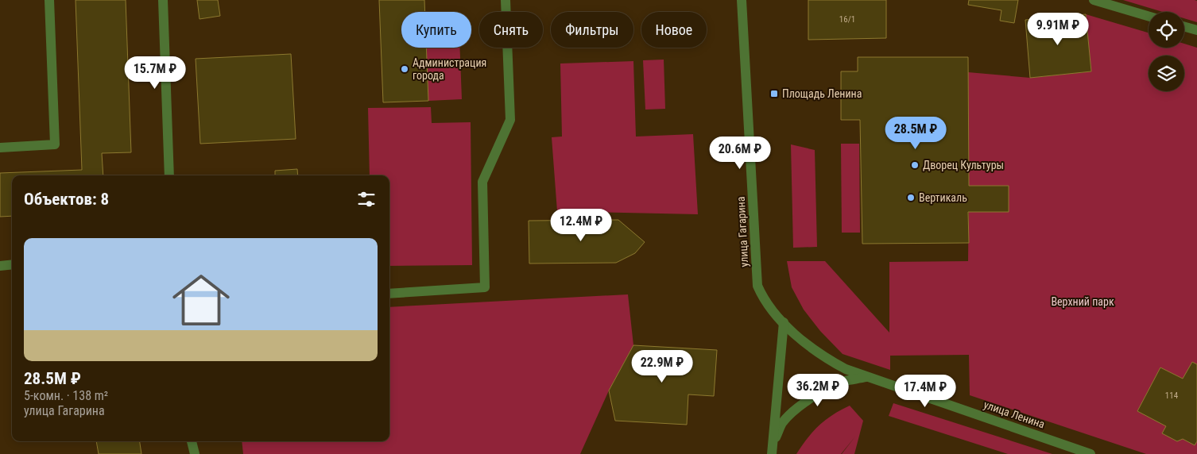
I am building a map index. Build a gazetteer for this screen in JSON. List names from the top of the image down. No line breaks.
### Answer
{"streets":{"street":["улица Гагарина","улица Ленина"]},"crossings":[["улица Гагарина","улица Ленина"]],"parks":["Верхний парк"],"places":{"other":["Администрация города","Дворец Культуры","Вертикаль"],"transit":["Площадь Ленина"]},"house_numbers":["16/1","114"],"page":{"chip":["Купить","Снять","Фильтры","Новое"],"price":["9.91M ₽","15.7M ₽","28.5M ₽","20.6M ₽","12.4M ₽","22.9M ₽","36.2M ₽","17.4M ₽"],"heading":"Объектов: 8","list":[{"name":"28.5M ₽","note":"5-комн. · 138 m² · улица Гагарина"}]}}
